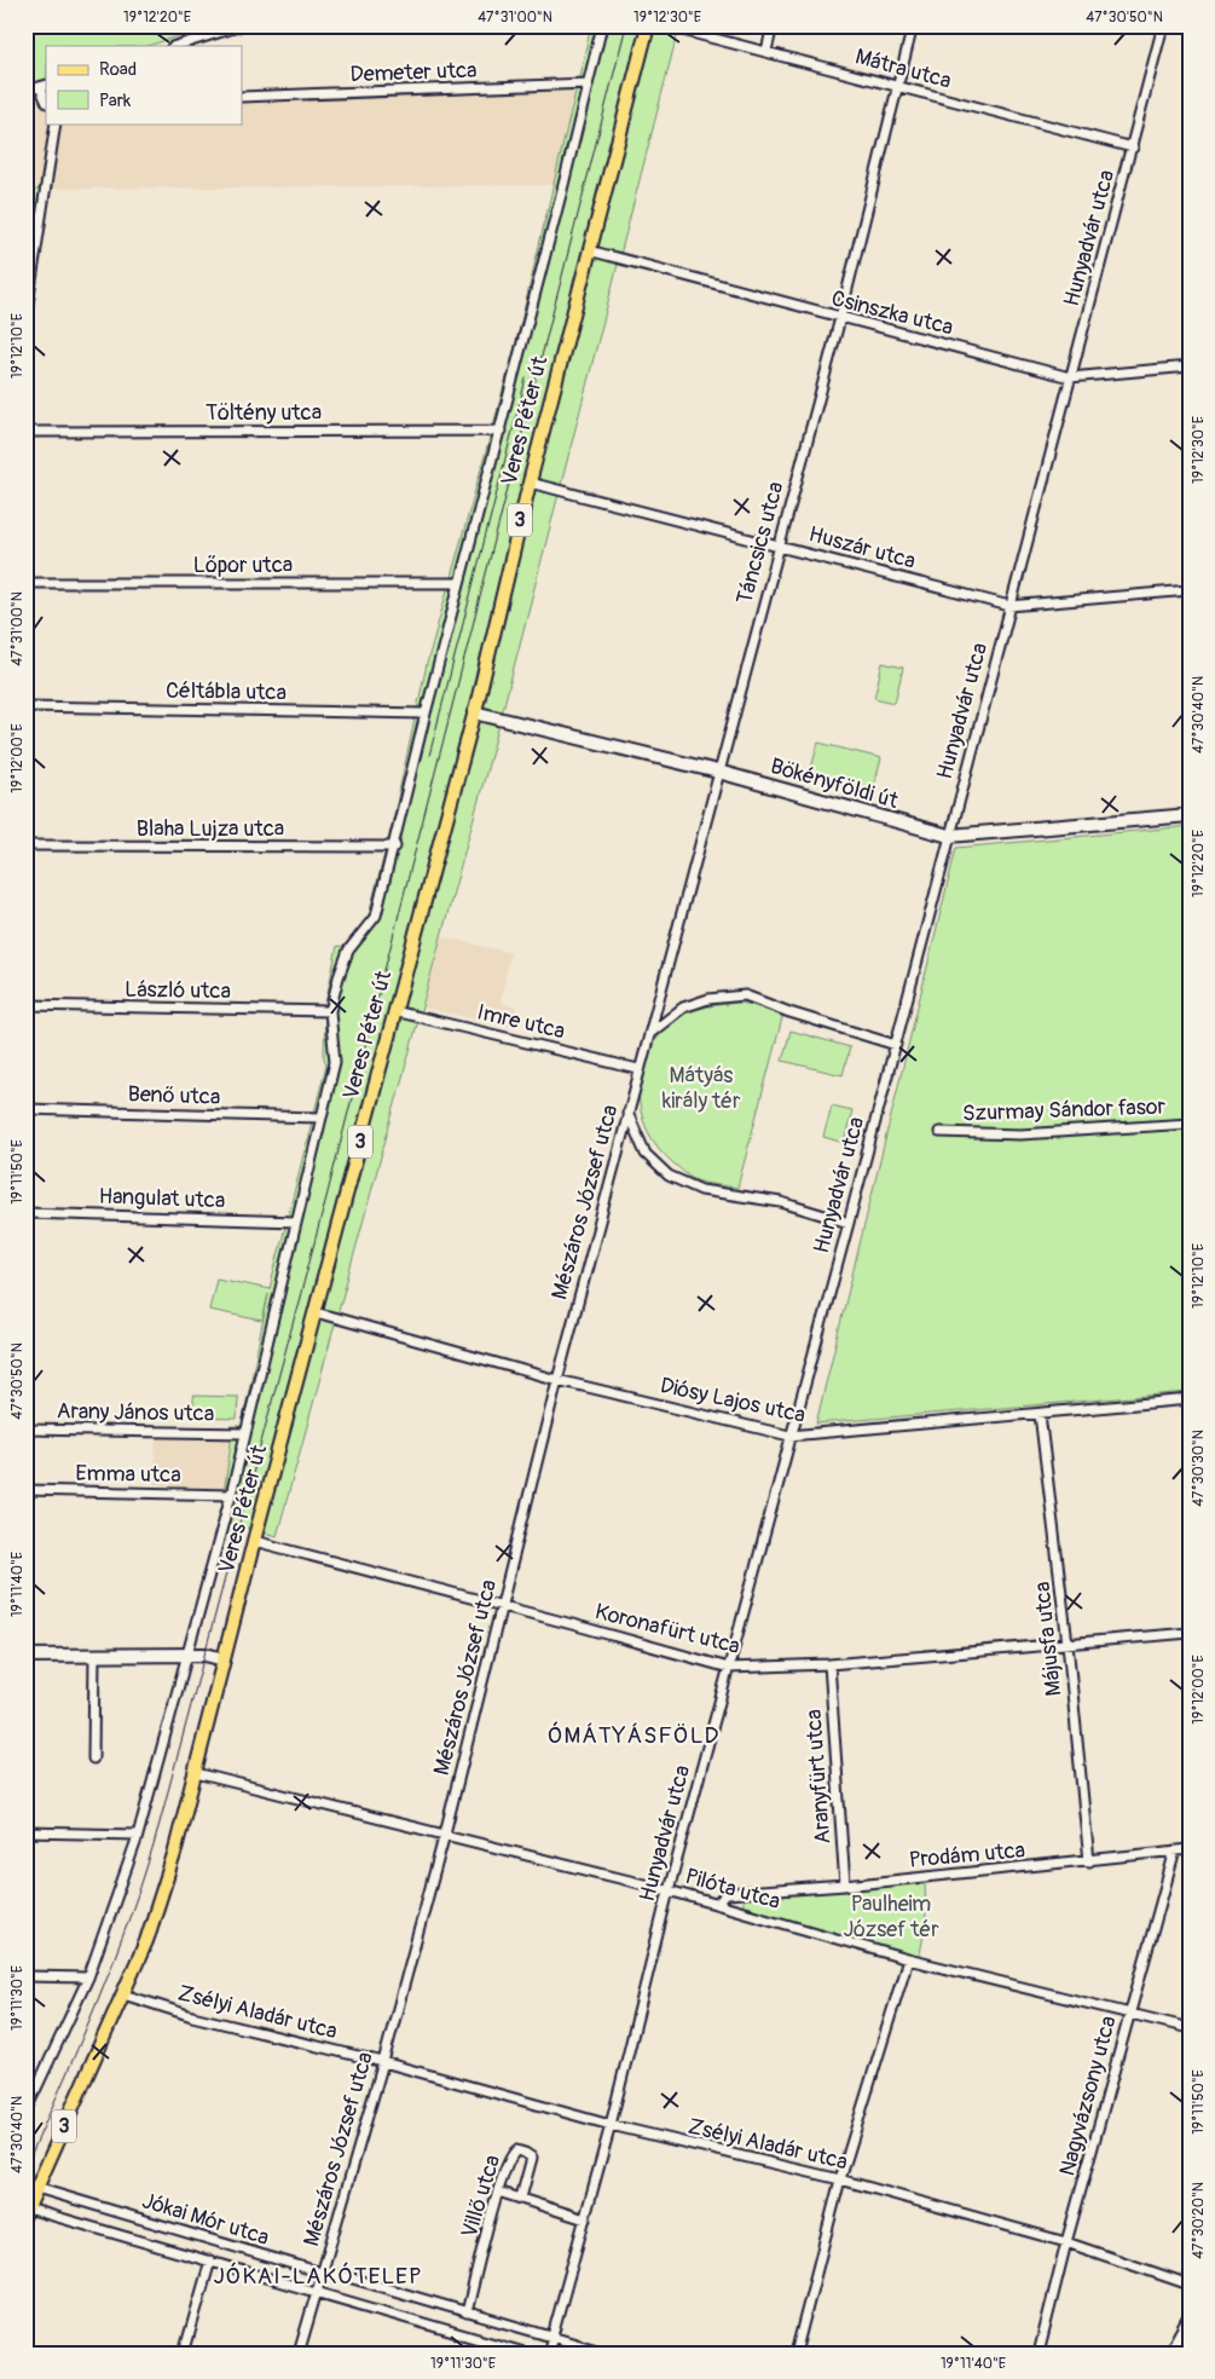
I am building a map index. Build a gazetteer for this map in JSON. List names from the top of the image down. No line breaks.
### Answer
{"streets":{"main road":["Veres Péter út","3"],"street":["Mátra utca","Demeter utca","Hunyadvár utca","Csinszka utca","Töltény utca","Táncsics utca","Huszár utca","Lőpor utca","Céltábla utca","Bökényföldi út","Blaha Lujza utca","László utca","Imre utca","Benő utca","Szurmay Sándor fasor","Hangulat utca","Mészáros József utca","Diósy Lajos utca","Arany János utca","Emma utca","Koronafürt utca","Májusfa utca","Aranyfürt utca","Prodám utca","Pilóta utca","Zsélyi Aladár utca","Nagyvázsony utca","Villő utca","Jókai Mór utca"]},"crossings":[["Mátra utca","Hunyadvár utca"],["Mátra utca","Táncsics utca"],["Demeter utca","Veres Péter út"],["Hunyadvár utca","Csinszka utca"],["Hunyadvár utca","Huszár utca"],["Hunyadvár utca","Bökényföldi út"],["Hunyadvár utca","Diósy Lajos utca"],["Hunyadvár utca","Koronafürt utca"],["Hunyadvár utca","Pilóta utca"],["Hunyadvár utca","Zsélyi Aladár utca"],["Hunyadvár utca","Jókai Mór utca"],["Csinszka utca","Veres Péter út"],["Csinszka utca","Táncsics utca"],["Töltény utca","Veres Péter út"],["Veres Péter út","Huszár utca"],["Veres Péter út","Lőpor utca"],["Veres Péter út","Céltábla utca"],["Veres Péter út","Bökényföldi út"],["Veres Péter út","Blaha Lujza utca"],["Veres Péter út","László utca"],["Veres Péter út","Imre utca"],["Veres Péter út","Benő utca"],["Veres Péter út","Hangulat utca"],["Veres Péter út","Diósy Lajos utca"],["Veres Péter út","Arany János utca"],["Veres Péter út","Emma utca"],["Veres Péter út","Koronafürt utca"],["Veres Péter út","Pilóta utca"],["Veres Péter út","Zsélyi Aladár utca"],["Veres Péter út","Jókai Mór utca"],["Táncsics utca","Huszár utca"],["Táncsics utca","Bökényföldi út"],["Táncsics utca","Imre utca"],["Táncsics utca","Mészáros József utca"],["Imre utca","Mészáros József utca"],["Mészáros József utca","Diósy Lajos utca"],["Mészáros József utca","Koronafürt utca"],["Mészáros József utca","Pilóta utca"],["Mészáros József utca","Zsélyi Aladár utca"],["Mészáros József utca","Jókai Mór utca"],["Diósy Lajos utca","Májusfa utca"],["Koronafürt utca","Májusfa utca"],["Koronafürt utca","Aranyfürt utca"],["Májusfa utca","Prodám utca"],["Aranyfürt utca","Prodám utca"],["Prodám utca","Pilóta utca"],["Prodám utca","Nagyvázsony utca"],["Pilóta utca","Nagyvázsony utca"],["Zsélyi Aladár utca","Nagyvázsony utca"],["Villő utca","Jókai Mór utca"]],"districts":["ÓMÁTYÁSFÖLD","JÓKAI-LAKÓTELEP"],"parks":["Mátyás király tér","Paulheim József tér"],"legend":["Road","Park"],"coordinates":["19°12'20\"E","47°31'00\"N","19°12'30\"E","47°30'50\"N","19°12'10\"E","47°30'40\"N","19°12'00\"E","19°11'50\"E","47°30'30\"N","19°11'40\"E","19°11'30\"E","47°30'20\"N"]}
